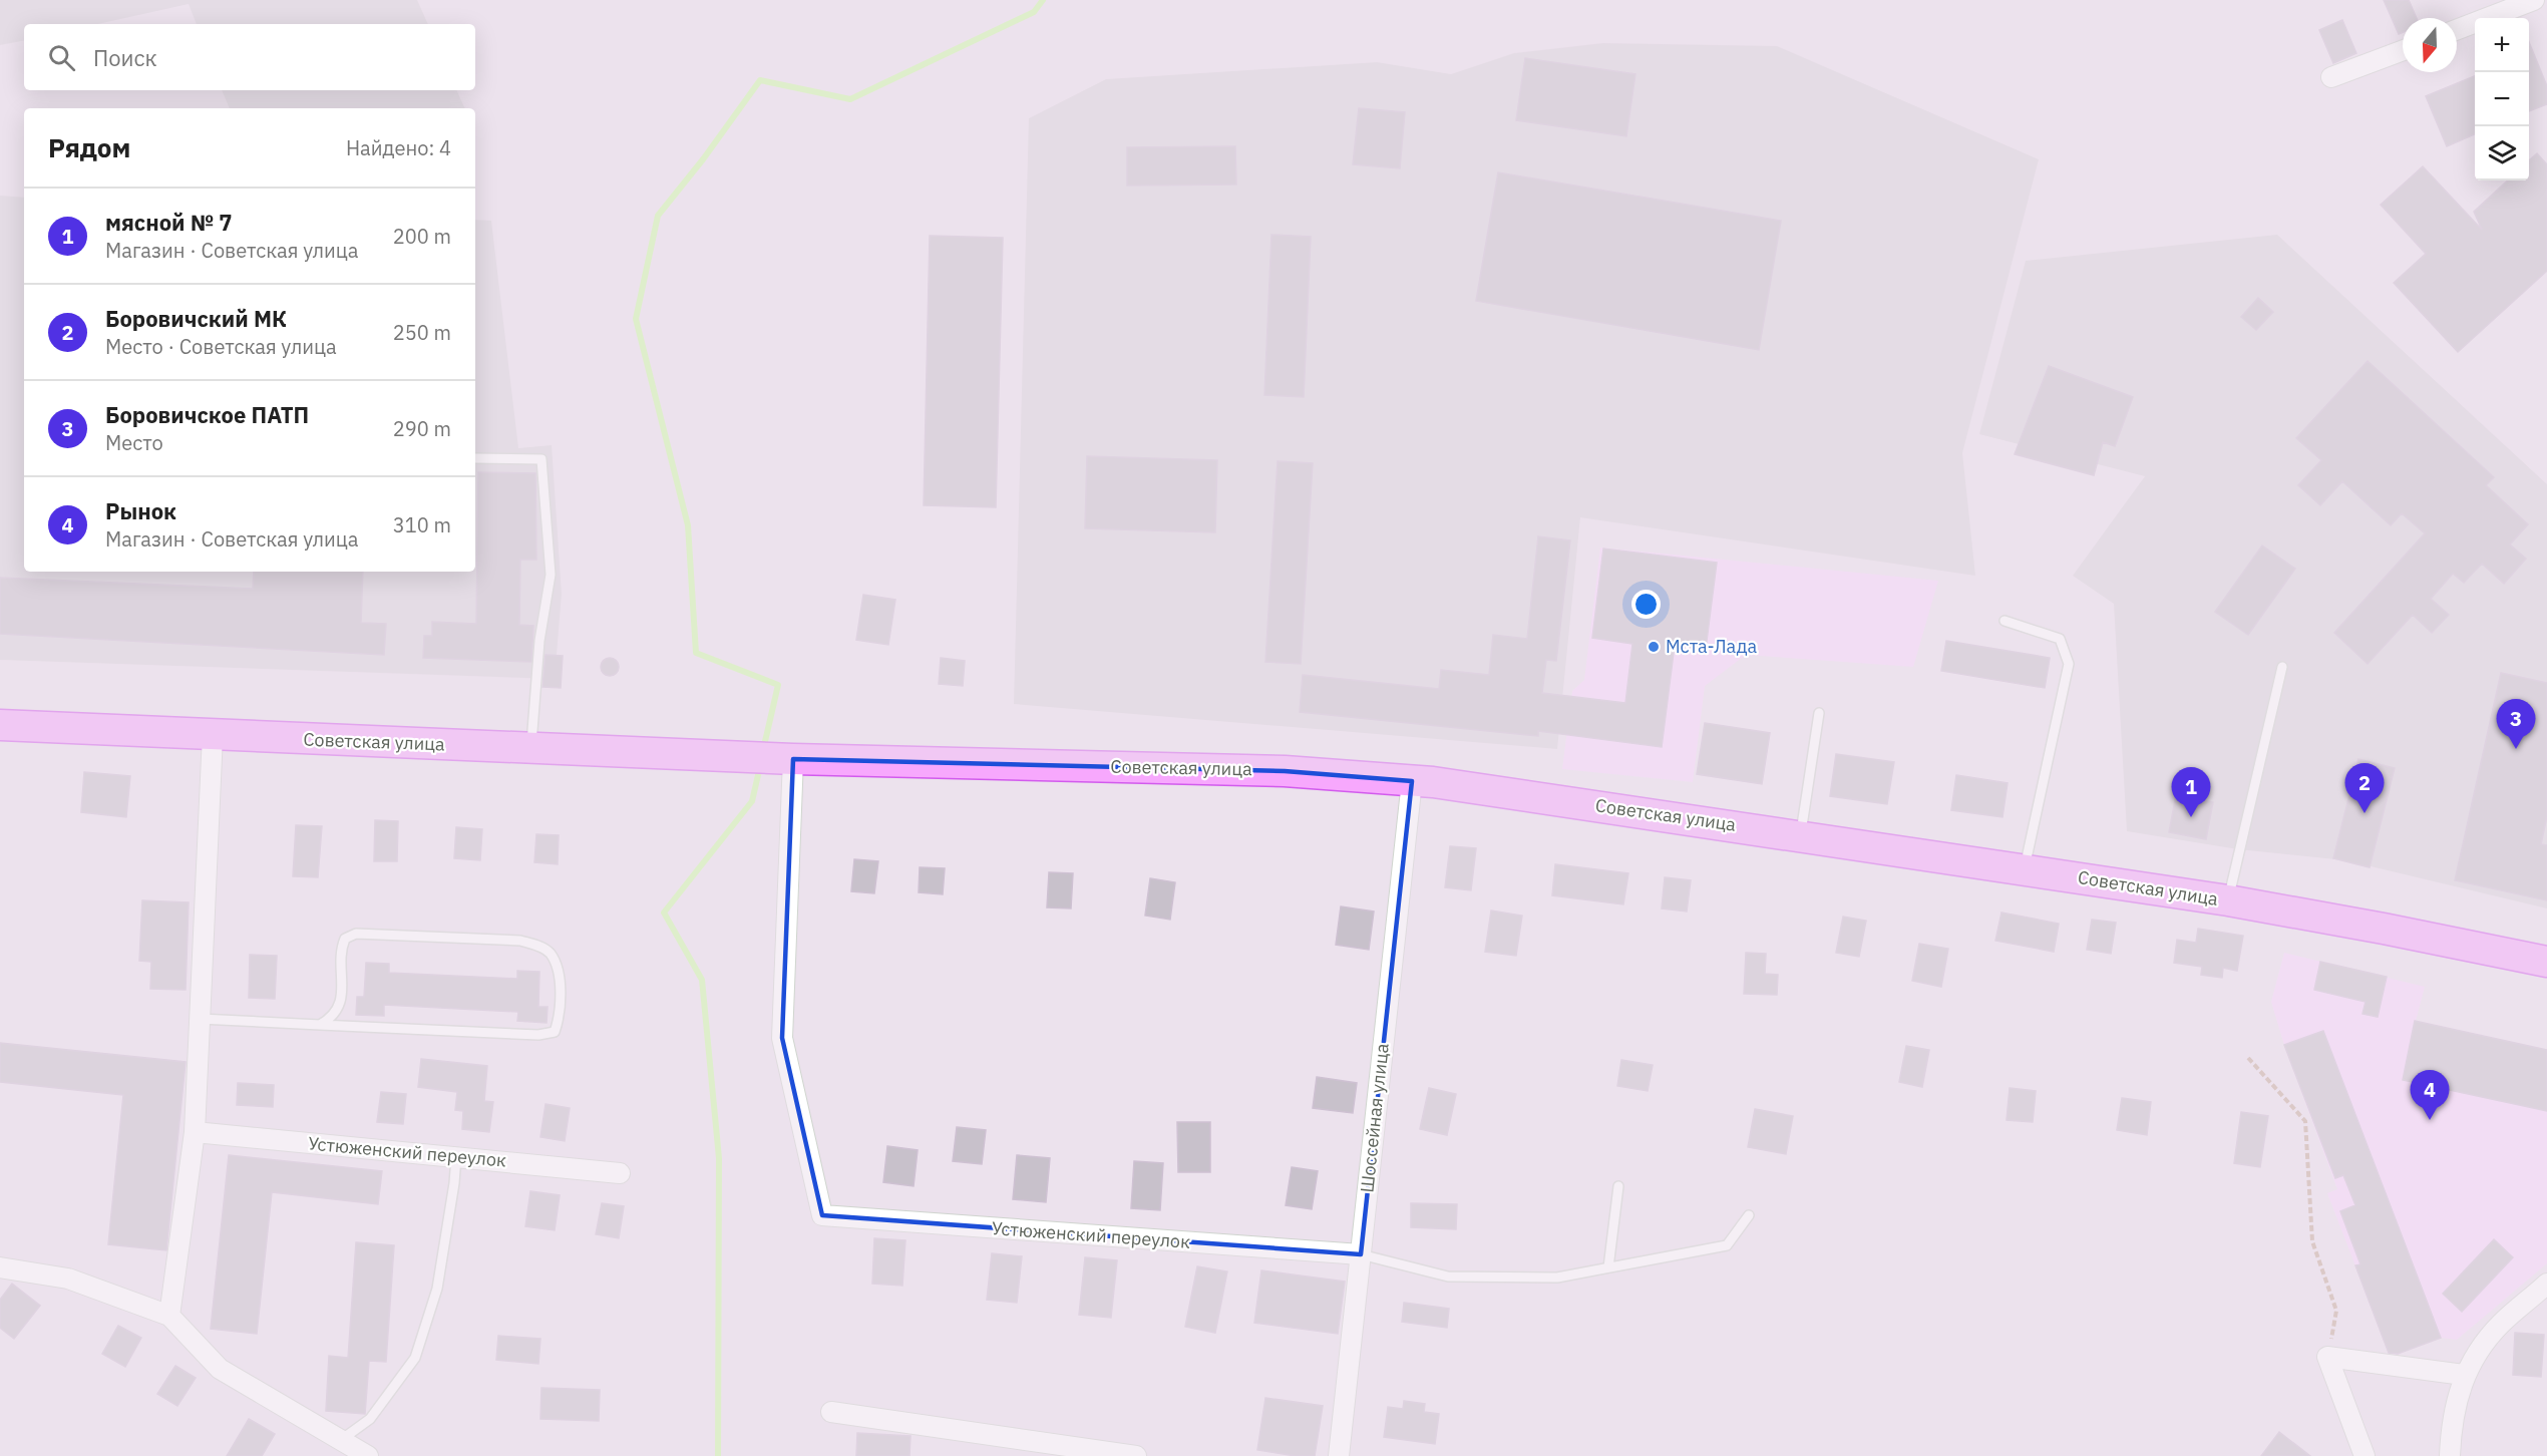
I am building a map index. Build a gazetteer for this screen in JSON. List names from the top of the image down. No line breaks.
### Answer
{"streets":{"main road":["Советская улица"],"street":["Шоссейная улица","Устюженский переулок"]},"crossings":[["Советская улица","Шоссейная улица"],["Советская улица","Устюженский переулок"],["Шоссейная улица","Устюженский переулок"]],"places":["Мста-Лада"],"north":"bottom","page":{"map_buttons":["+","−"],"search":"Поиск","heading":["Рядом","Найдено: 4"],"list":[{"mark":"1","name":"мясной № 7","note":"Магазин · Советская улица","value":"200 m"},{"mark":"2","name":"Боровичский МК","note":"Место · Советская улица","value":"250 m"},{"mark":"3","name":"Боровичское ПАТП","note":"Место","value":"290 m"},{"mark":"4","name":"Рынок","note":"Магазин · Советская улица","value":"310 m"}],"pins":["3","2","1","4"]}}
